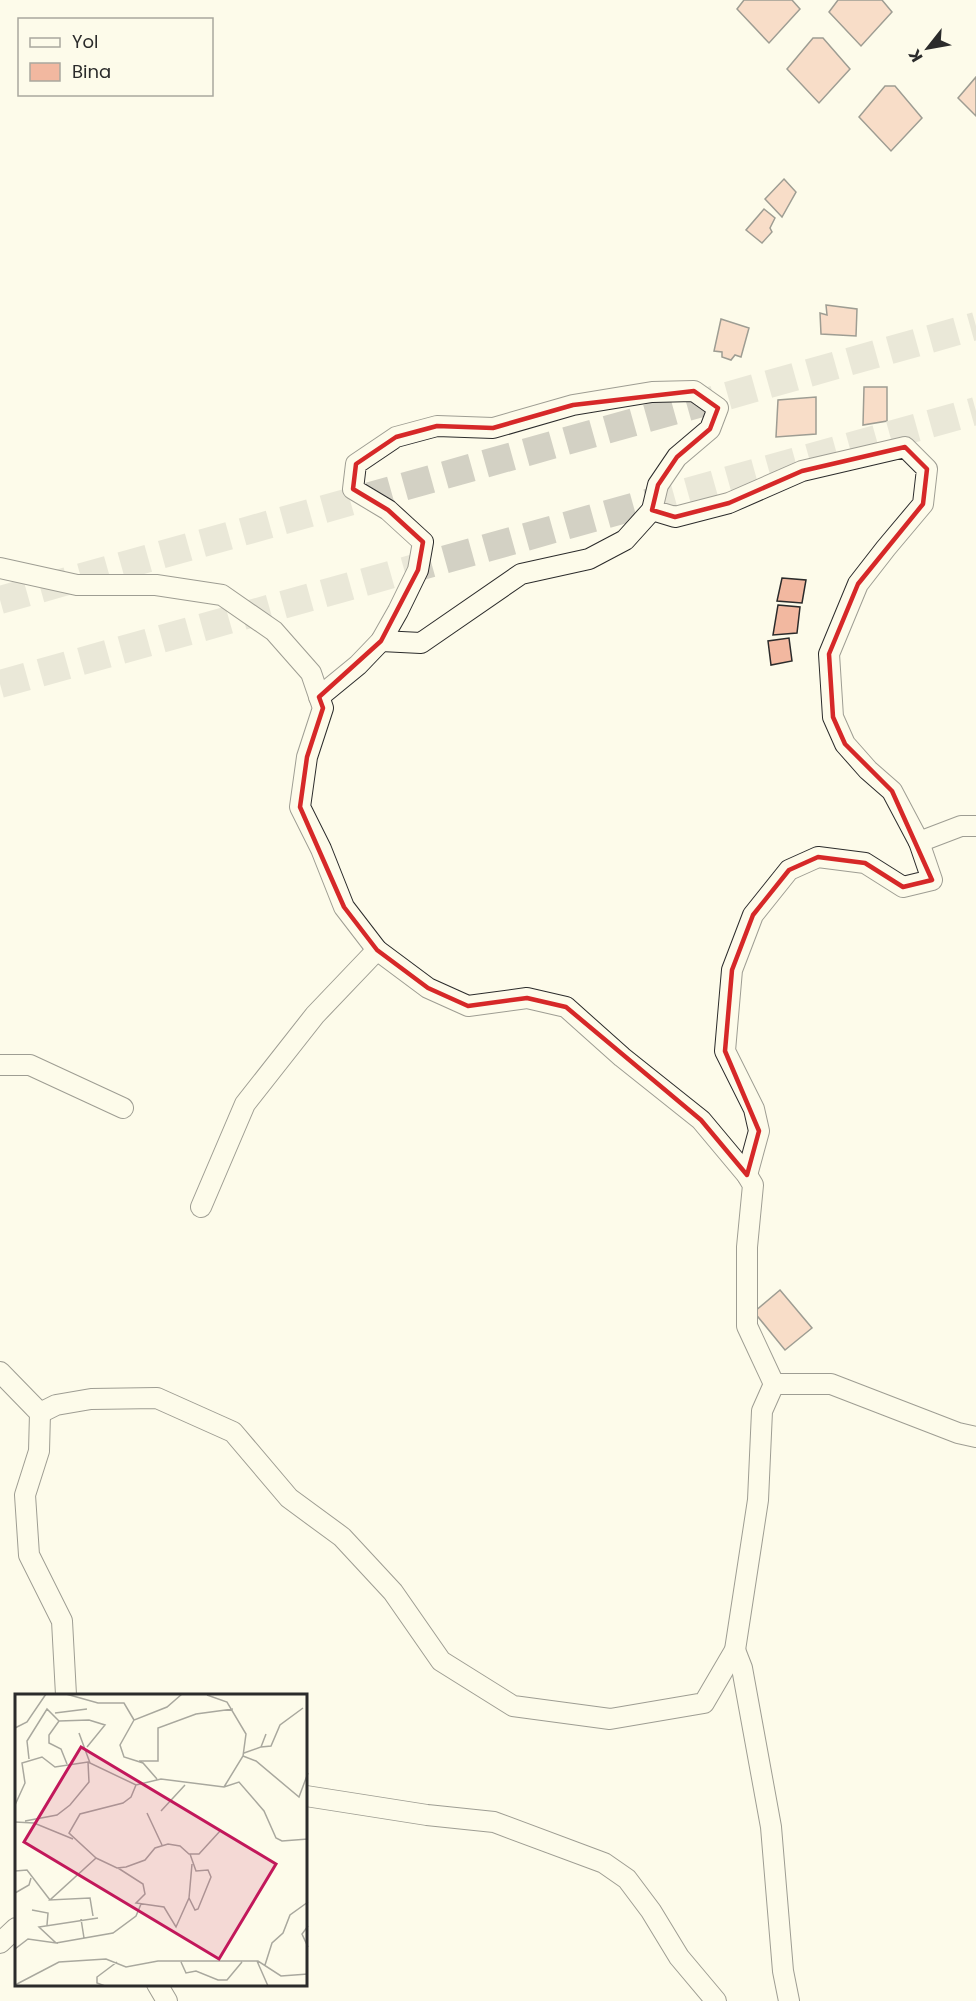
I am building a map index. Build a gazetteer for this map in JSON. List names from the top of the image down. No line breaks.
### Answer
{"legend":["Yol","Bina"],"north":"bottom left"}
